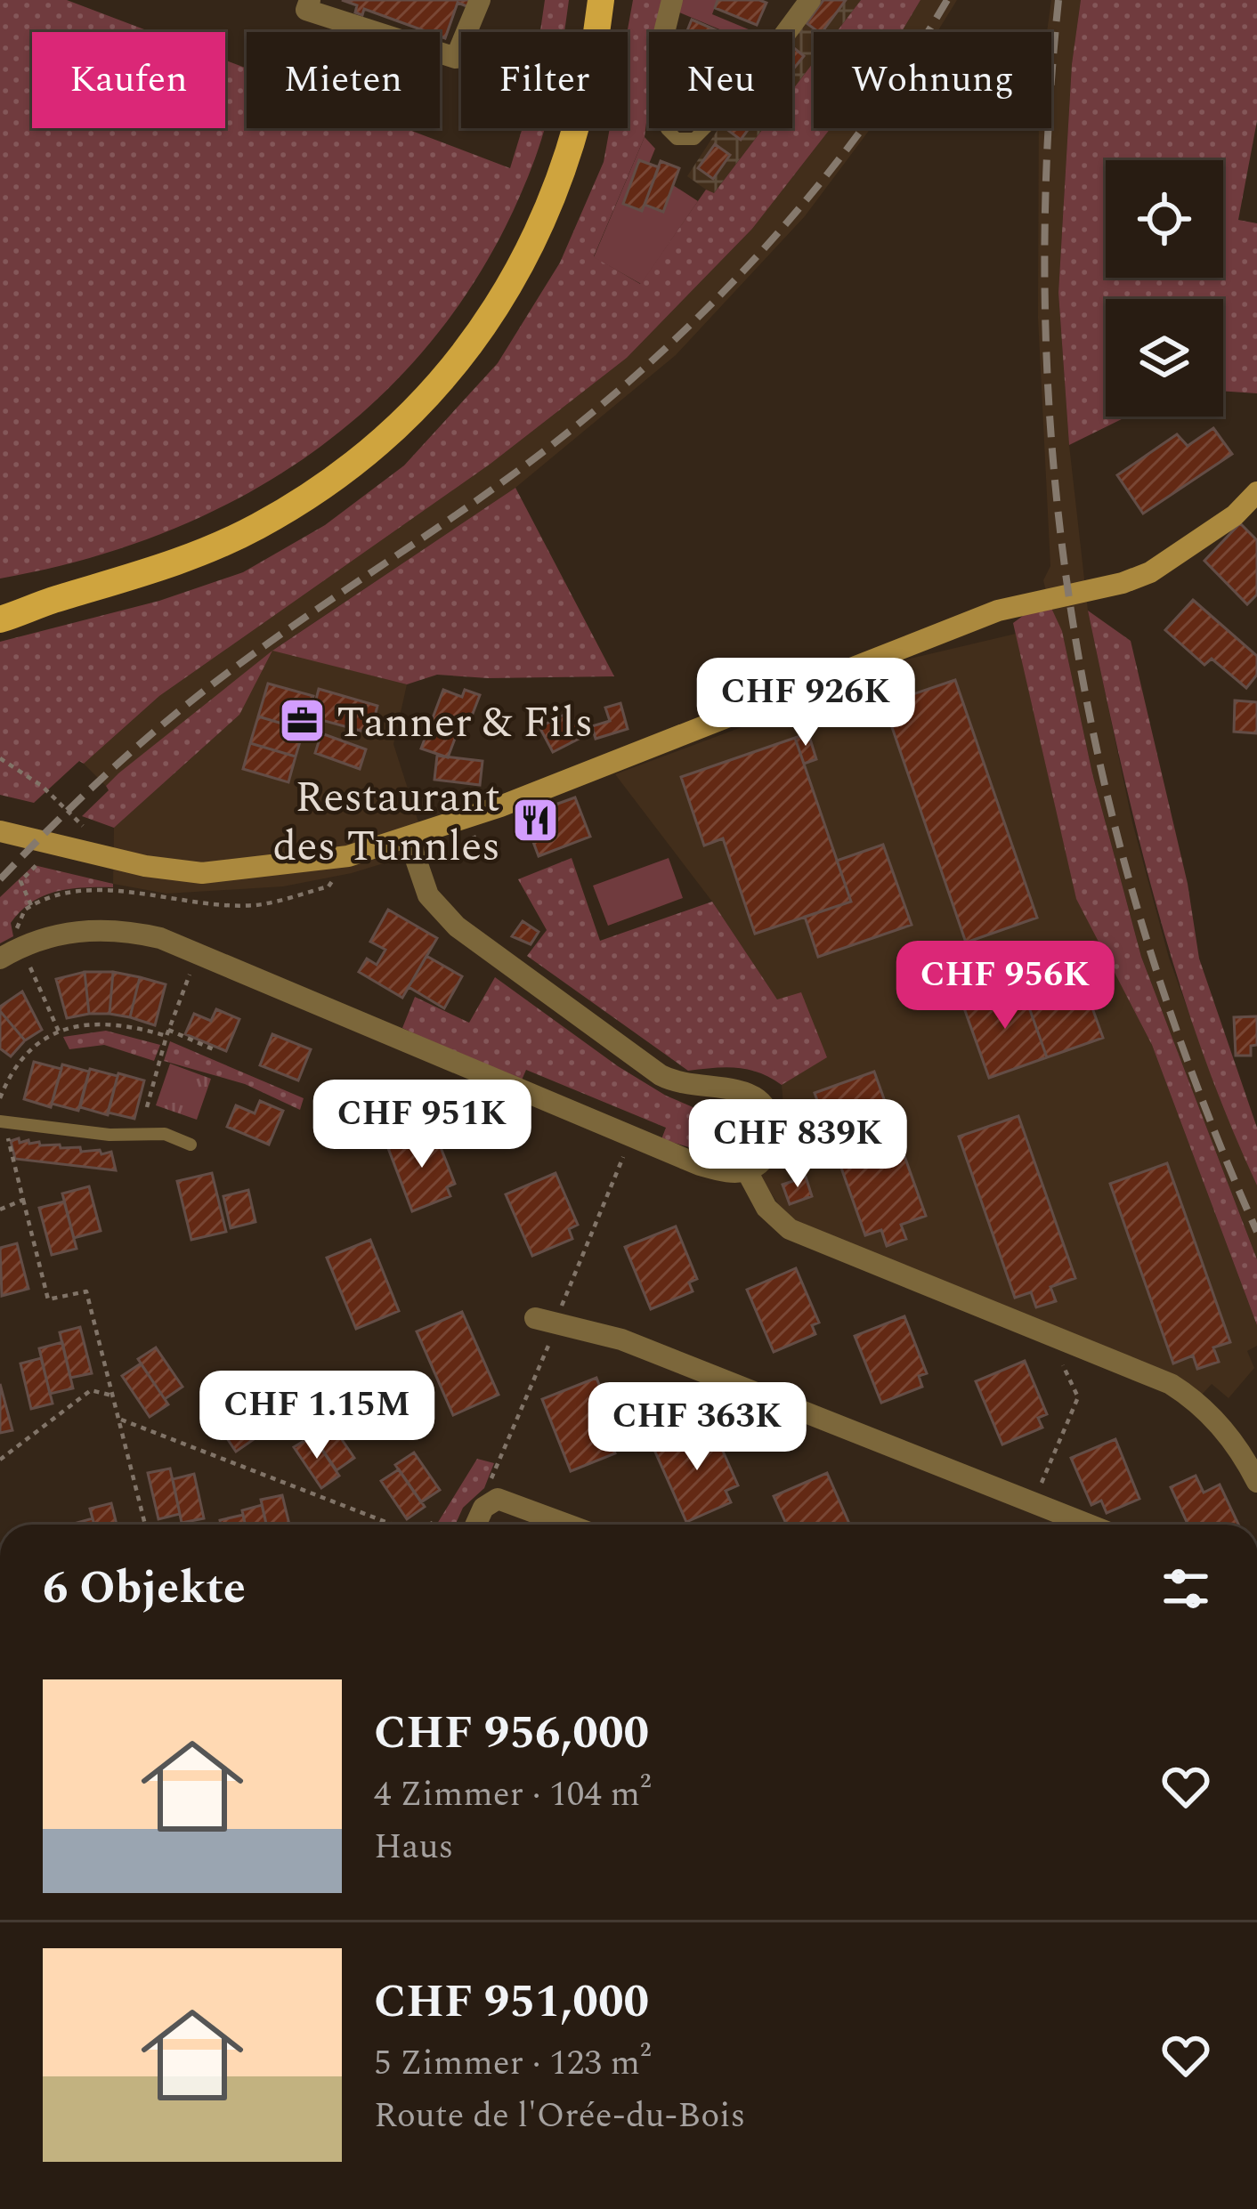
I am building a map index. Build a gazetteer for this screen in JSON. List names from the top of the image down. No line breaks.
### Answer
{"places":{"office":["Tanner & Fils"],"restaurant":["Restaurant des Tunnles"]},"page":{"chip":["Kaufen","Mieten","Filter","Neu","Wohnung"],"price":["CHF 926K","CHF 956K","CHF 951K","CHF 839K","CHF 1.15M","CHF 363K"],"heading":"6 Objekte","list":[{"name":"CHF 956,000","note":"4 Zimmer · 104 m² · Haus"},{"name":"CHF 951,000","note":"5 Zimmer · 123 m² · Route de l'Orée-du-Bois"}]}}
